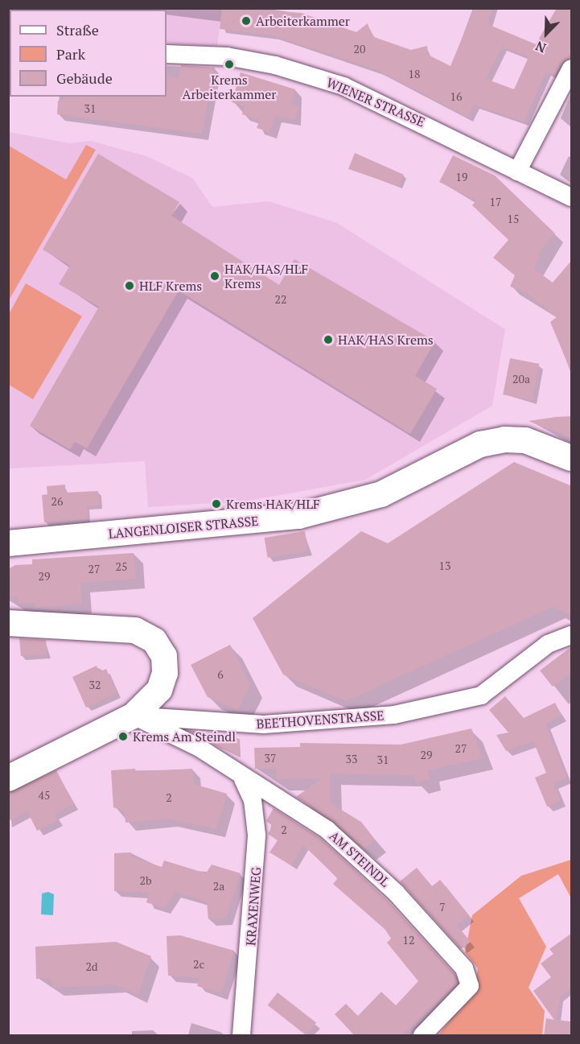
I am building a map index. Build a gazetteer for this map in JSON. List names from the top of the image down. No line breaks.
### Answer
{"streets":{"street":["WIENER STRASSE","LANGENLOISER STRASSE","BEETHOVENSTRASSE","AM STEINDL","KRAXENWEG"]},"crossings":[["BEETHOVENSTRASSE","AM STEINDL"],["AM STEINDL","KRAXENWEG"]],"places":["Arbeiterkammer","Krems Arbeiterkammer","HAK/HAS/HLF Krems","HLF Krems","HAK/HAS Krems","Krems HAK/HLF","Krems Am Steindl"],"house_numbers":["20","18","16","31","19","17","15","22","20a","26","13","25","27","29","6","32","27","29","37","33","31","45","2","2","2b","2a","7","12","2c","2d"],"legend":["Straße","Park","Gebäude"],"north":"bottom left"}
